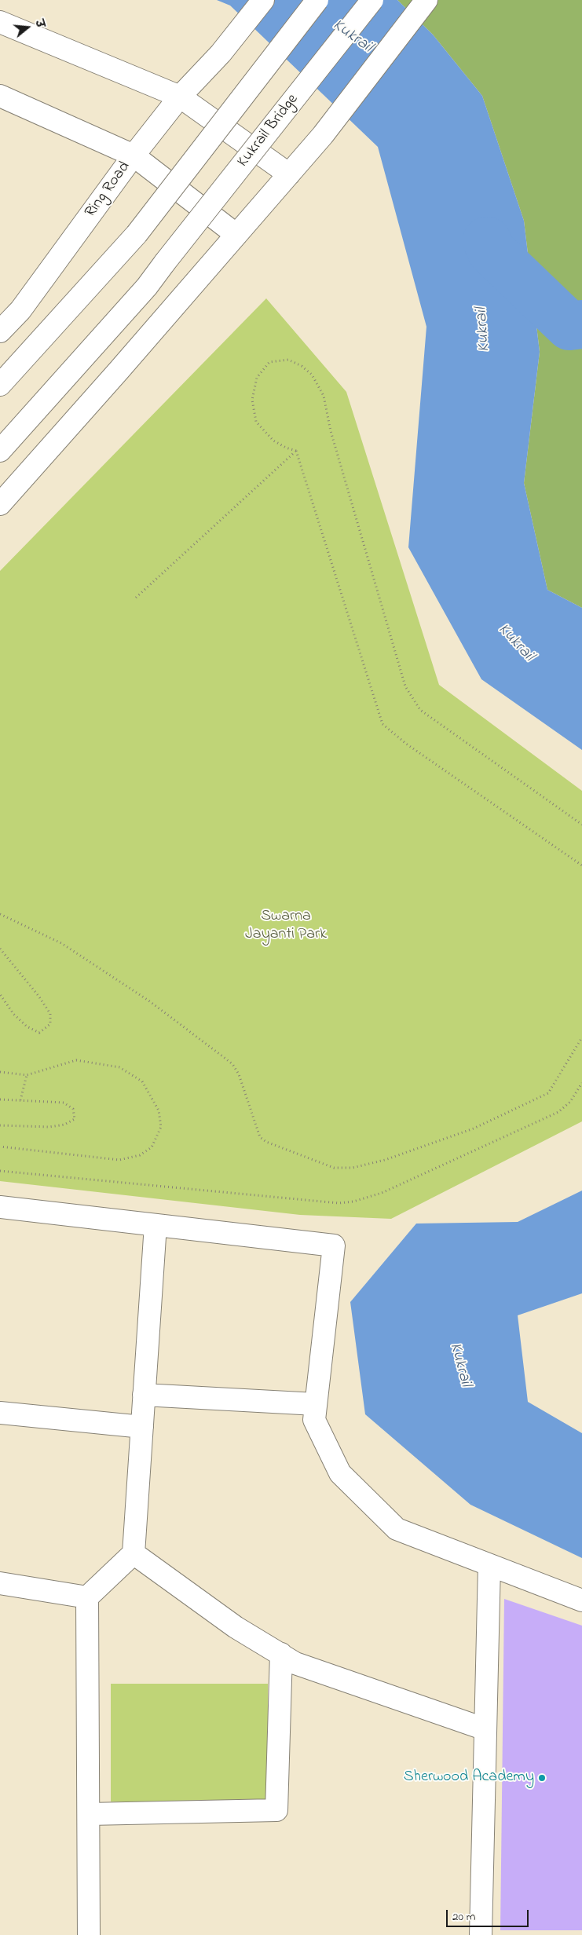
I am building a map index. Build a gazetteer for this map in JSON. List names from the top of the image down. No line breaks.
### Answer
{"streets":{"main road":["Kukrail Bridge","Ring Road"]},"water":["Kukrail"],"parks":["Swarna Jayanti Park"],"places":["Sherwood Academy"],"scale_bar":"20 m","north":"right"}
